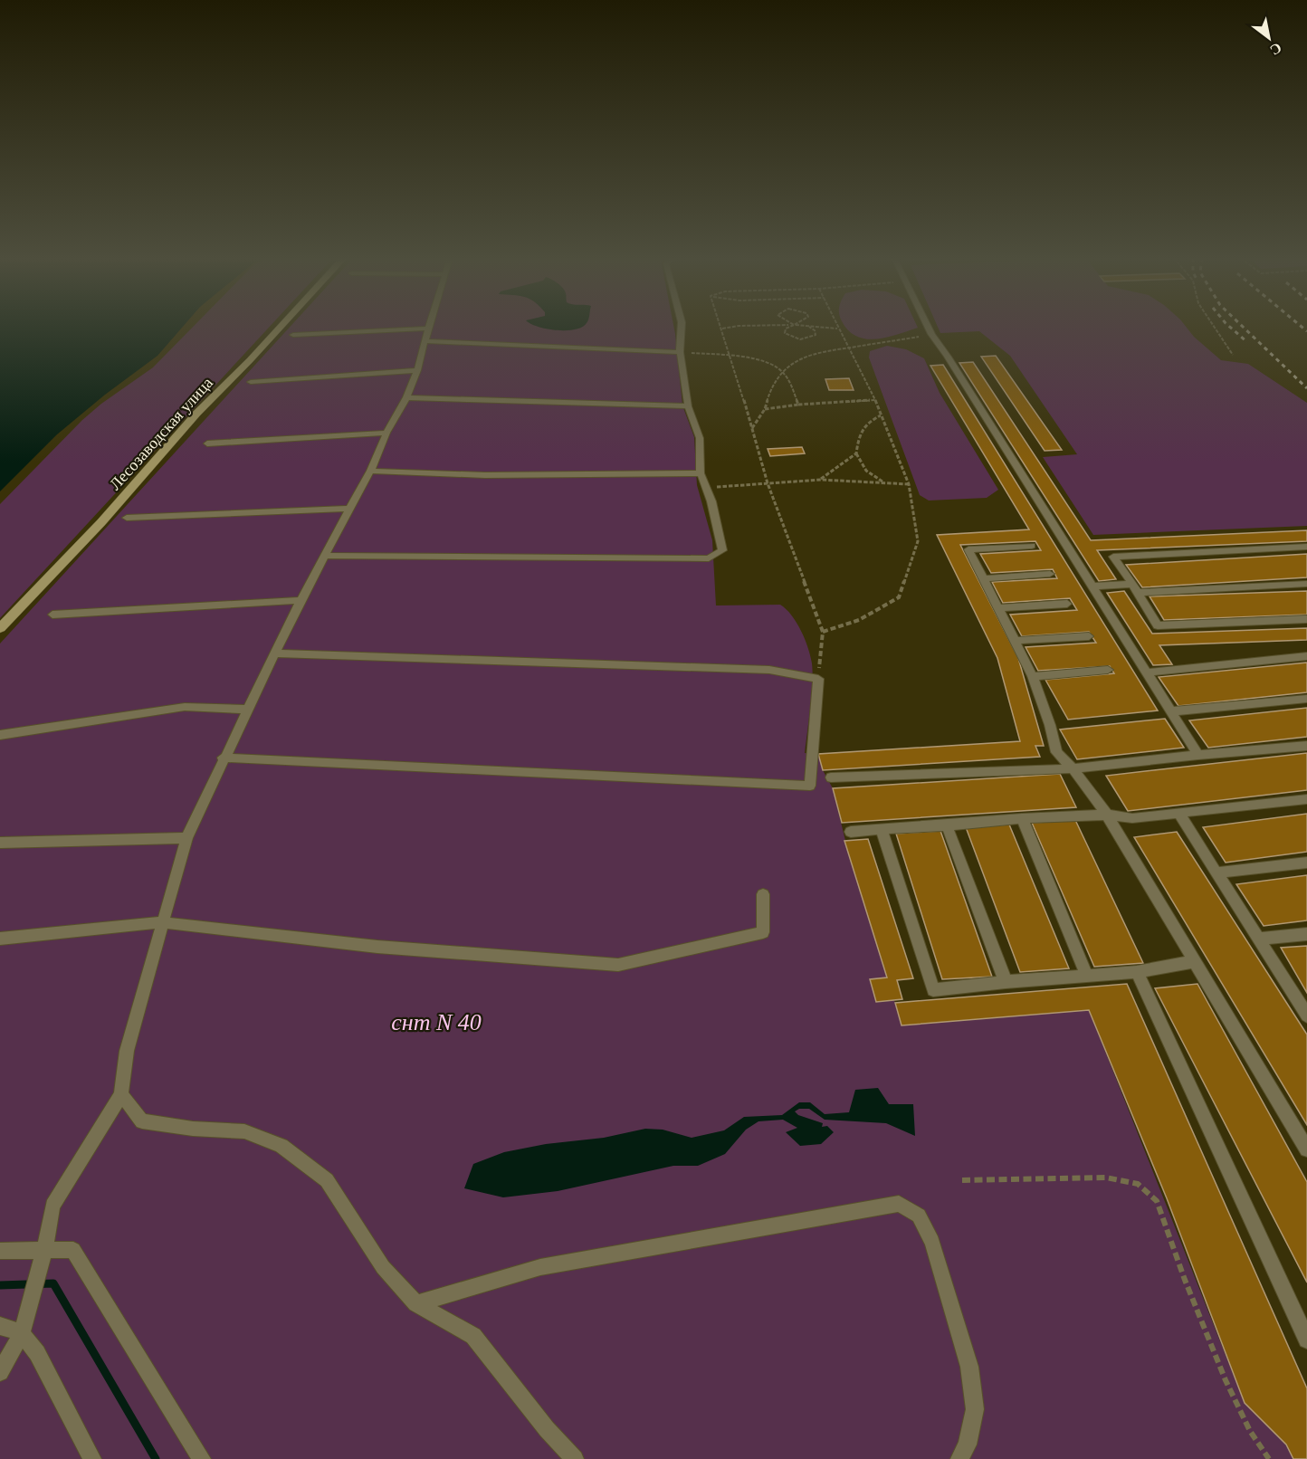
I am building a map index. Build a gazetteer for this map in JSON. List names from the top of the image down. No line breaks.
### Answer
{"streets":{"street":["Лесозаводская улица"]},"parks":["снт N 40"],"north":"bottom right"}
